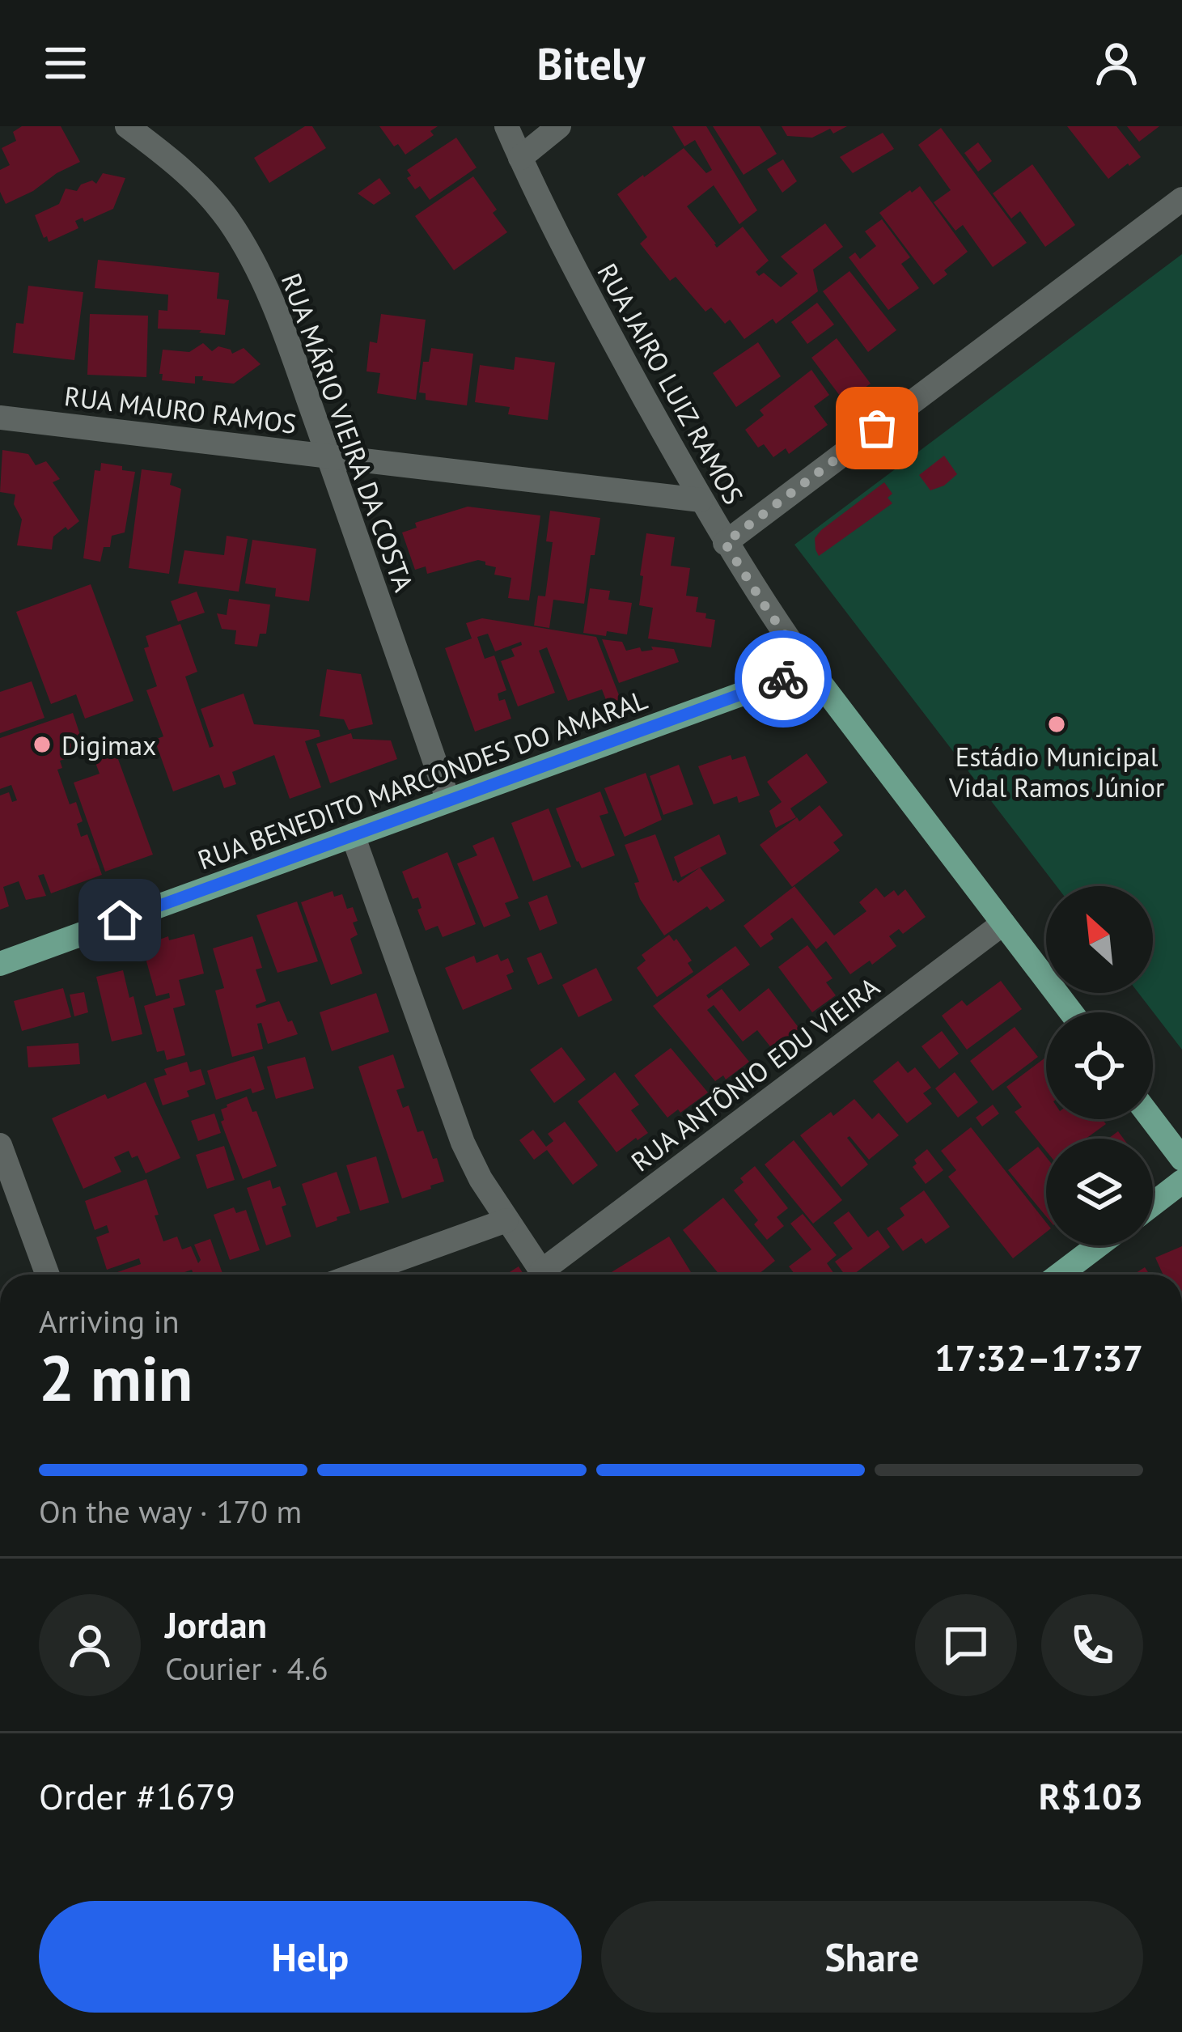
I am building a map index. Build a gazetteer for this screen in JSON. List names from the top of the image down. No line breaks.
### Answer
{"streets":{"main road":["RUA JAIRO LUIZ RAMOS","RUA BENEDITO MARCONDES DO AMARAL"],"street":["RUA MAURO RAMOS","RUA MÁRIO VIEIRA DA COSTA","RUA ANTÔNIO EDU VIEIRA"]},"crossings":[["RUA JAIRO LUIZ RAMOS","RUA MAURO RAMOS"],["RUA JAIRO LUIZ RAMOS","RUA BENEDITO MARCONDES DO AMARAL"],["RUA JAIRO LUIZ RAMOS","RUA ANTÔNIO EDU VIEIRA"],["RUA MAURO RAMOS","RUA MÁRIO VIEIRA DA COSTA"],["RUA MÁRIO VIEIRA DA COSTA","RUA BENEDITO MARCONDES DO AMARAL"]],"places":["Estádio Municipal Vidal Ramos Júnior","Digimax"],"north":"top left","page":{"header":"Bitely","heading":["2 min","Arriving in","17:32–17:37"],"panel":["Jordan","Courier · 4.6","Order #1679","R$103"],"bar":"On the way · 170 m","buttons":["Help","Share"]}}
